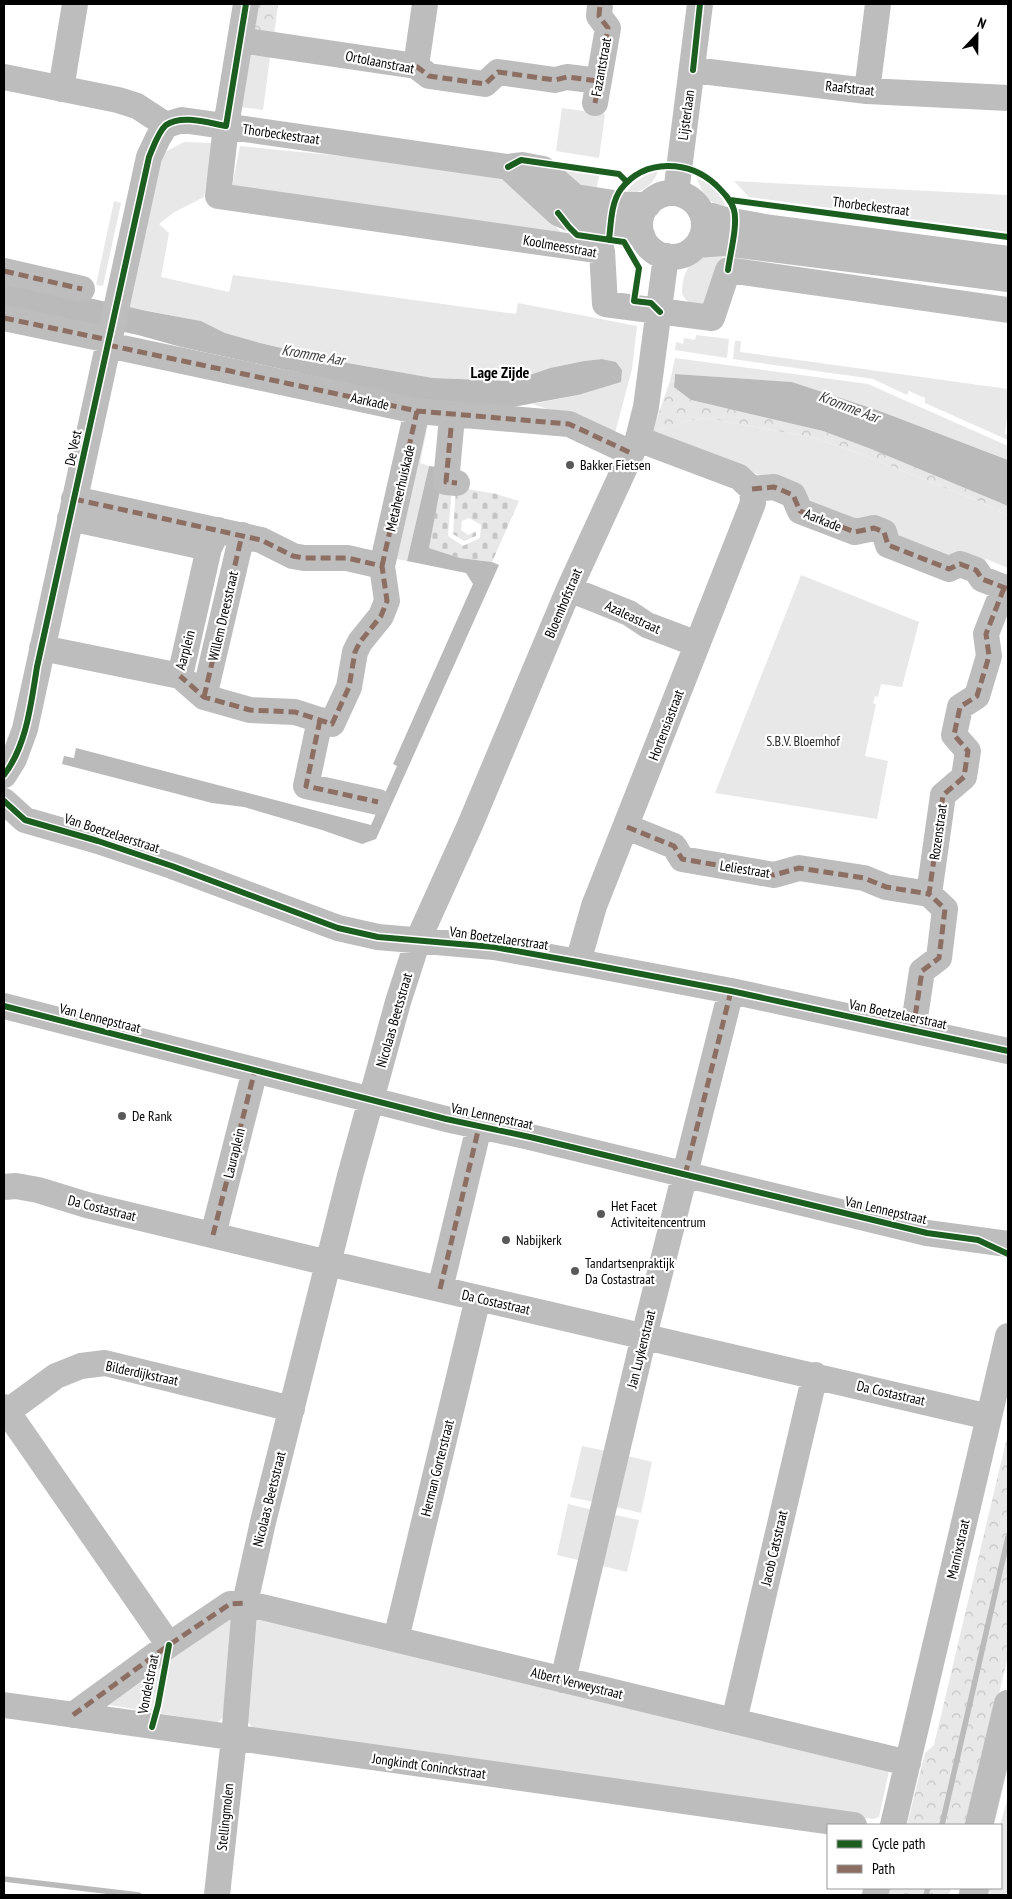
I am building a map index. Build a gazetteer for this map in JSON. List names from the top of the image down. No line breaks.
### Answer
{"streets":{"street":["Ortolaanstraat","Fazantstraat","Raafstraat","Lijsterlaan","Thorbeckestraat","Koolmeesstraat","Aarkade","De Vest","Metaheerhuiskade","Bloemhofstraat","Willem Dreesstraat","Azaleastraat","Aarplein","Hortensiastraat","Rozenstraat","Van Boetzelaerstraat","Leliestraat","Van Lennepstraat","Nicolaas Beetsstraat","Lauraplein","Da Costastraat","Jan Luykenstraat","Bilderdijkstraat","Herman Gorterstraat","Jacob Catsstraat","Marnixstraat","Albert Verweystraat","Vondelstraat","Jongkindt Coninckstraat","Stellingmolen"]},"crossings":[["Ortolaanstraat","Fazantstraat"],["Raafstraat","Lijsterlaan"],["Lijsterlaan","Thorbeckestraat"],["Lijsterlaan","Bloemhofstraat"],["Thorbeckestraat","Koolmeesstraat"],["Thorbeckestraat","De Vest"],["Thorbeckestraat","Bloemhofstraat"],["Koolmeesstraat","Bloemhofstraat"],["Aarkade","De Vest"],["Aarkade","Metaheerhuiskade"],["Aarkade","Bloemhofstraat"],["Aarkade","Hortensiastraat"],["Aarkade","Rozenstraat"],["De Vest","Aarplein"],["Bloemhofstraat","Azaleastraat"],["Bloemhofstraat","Van Boetzelaerstraat"],["Bloemhofstraat","Nicolaas Beetsstraat"],["Willem Dreesstraat","Aarplein"],["Azaleastraat","Hortensiastraat"],["Hortensiastraat","Van Boetzelaerstraat"],["Hortensiastraat","Leliestraat"],["Rozenstraat","Leliestraat"],["Van Boetzelaerstraat","Nicolaas Beetsstraat"],["Van Boetzelaerstraat","Jan Luykenstraat"],["Van Lennepstraat","Nicolaas Beetsstraat"],["Van Lennepstraat","Lauraplein"],["Van Lennepstraat","Jan Luykenstraat"],["Nicolaas Beetsstraat","Da Costastraat"],["Nicolaas Beetsstraat","Bilderdijkstraat"],["Nicolaas Beetsstraat","Albert Verweystraat"],["Nicolaas Beetsstraat","Jongkindt Coninckstraat"],["Nicolaas Beetsstraat","Stellingmolen"],["Lauraplein","Da Costastraat"],["Da Costastraat","Jan Luykenstraat"],["Da Costastraat","Herman Gorterstraat"],["Da Costastraat","Jacob Catsstraat"],["Da Costastraat","Marnixstraat"],["Jan Luykenstraat","Albert Verweystraat"],["Bilderdijkstraat","Vondelstraat"],["Herman Gorterstraat","Albert Verweystraat"],["Jacob Catsstraat","Albert Verweystraat"],["Marnixstraat","Albert Verweystraat"],["Jongkindt Coninckstraat","Stellingmolen"]],"districts":["Lage Zijde"],"water":["Kromme Aar"],"parks":["S.B.V. Bloemhof"],"places":["Bakker Fietsen","De Rank","Het Facet Activiteitencentrum","Nabijkerk","Tandartsenpraktijk Da Costastraat"],"legend":["Cycle path","Path"],"north":"top"}
